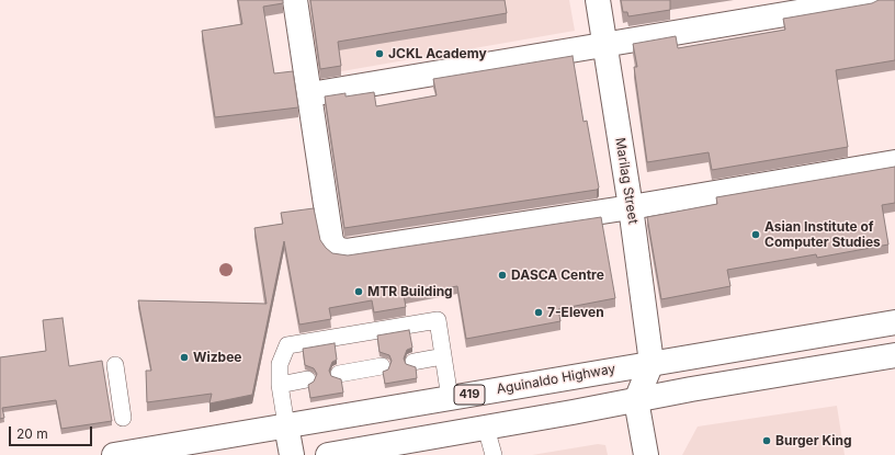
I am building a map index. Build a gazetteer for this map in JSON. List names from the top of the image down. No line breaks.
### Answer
{"streets":{"main road":["Marilag Street","Aguinaldo Highway","419"]},"crossings":[["Marilag Street","Aguinaldo Highway"]],"places":["JCKL Academy","Asian Institute of Computer Studies","DASCA Centre","MTR Building","7-Eleven","Wizbee","Burger King"],"scale_bar":"20 m"}
